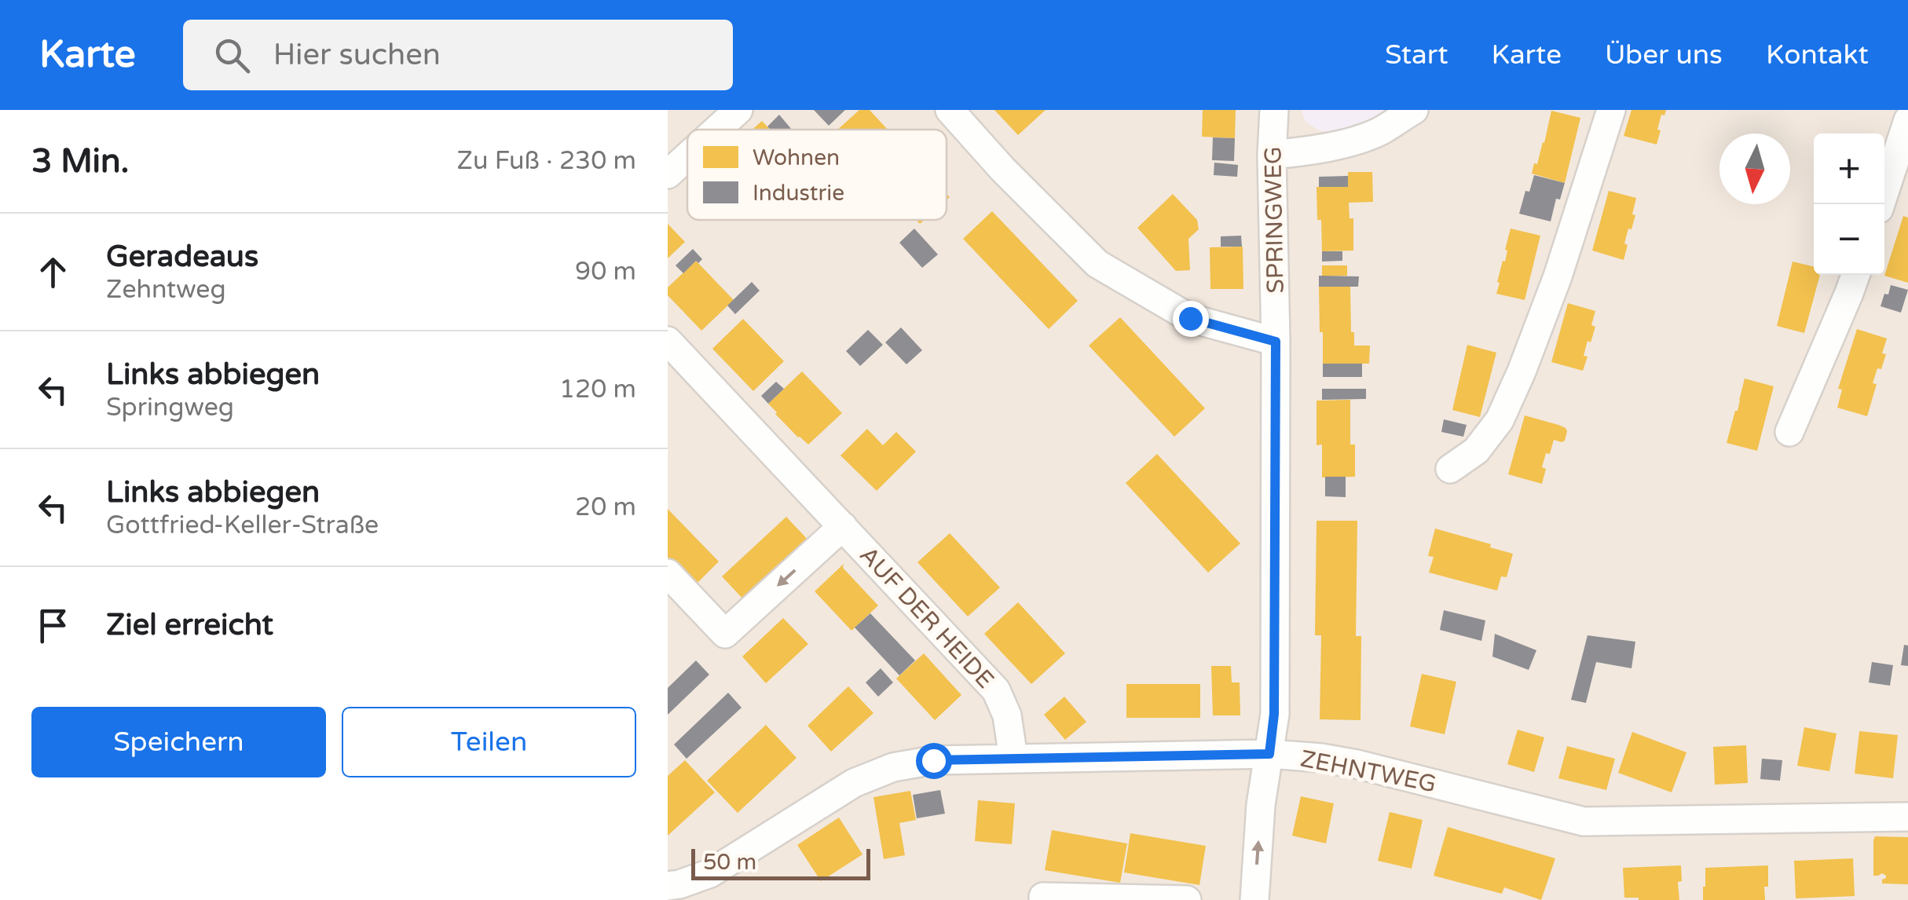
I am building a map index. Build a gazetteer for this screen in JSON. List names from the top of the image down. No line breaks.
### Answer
{"streets":{"street":["SPRINGWEG","AUF DER HEIDE","ZEHNTWEG"]},"crossings":[["SPRINGWEG","ZEHNTWEG"],["AUF DER HEIDE","ZEHNTWEG"]],"legend":["Wohnen","Industrie"],"scale_bar":"50 m","north":"bottom","page":{"header":"Karte","search":"Hier suchen","nav":["Start","Karte","Über uns","Kontakt"],"heading":["3 Min.","Zu Fuß · 230 m"],"map_buttons":["+","−"],"list":[["Geradeaus","Zehntweg","90 m"],["Links abbiegen","Springweg","120 m"],["Links abbiegen","Gottfried-Keller-Straße","20 m"],"Ziel erreicht"],"buttons":["Speichern","Teilen"],"scale":"50 m"}}
